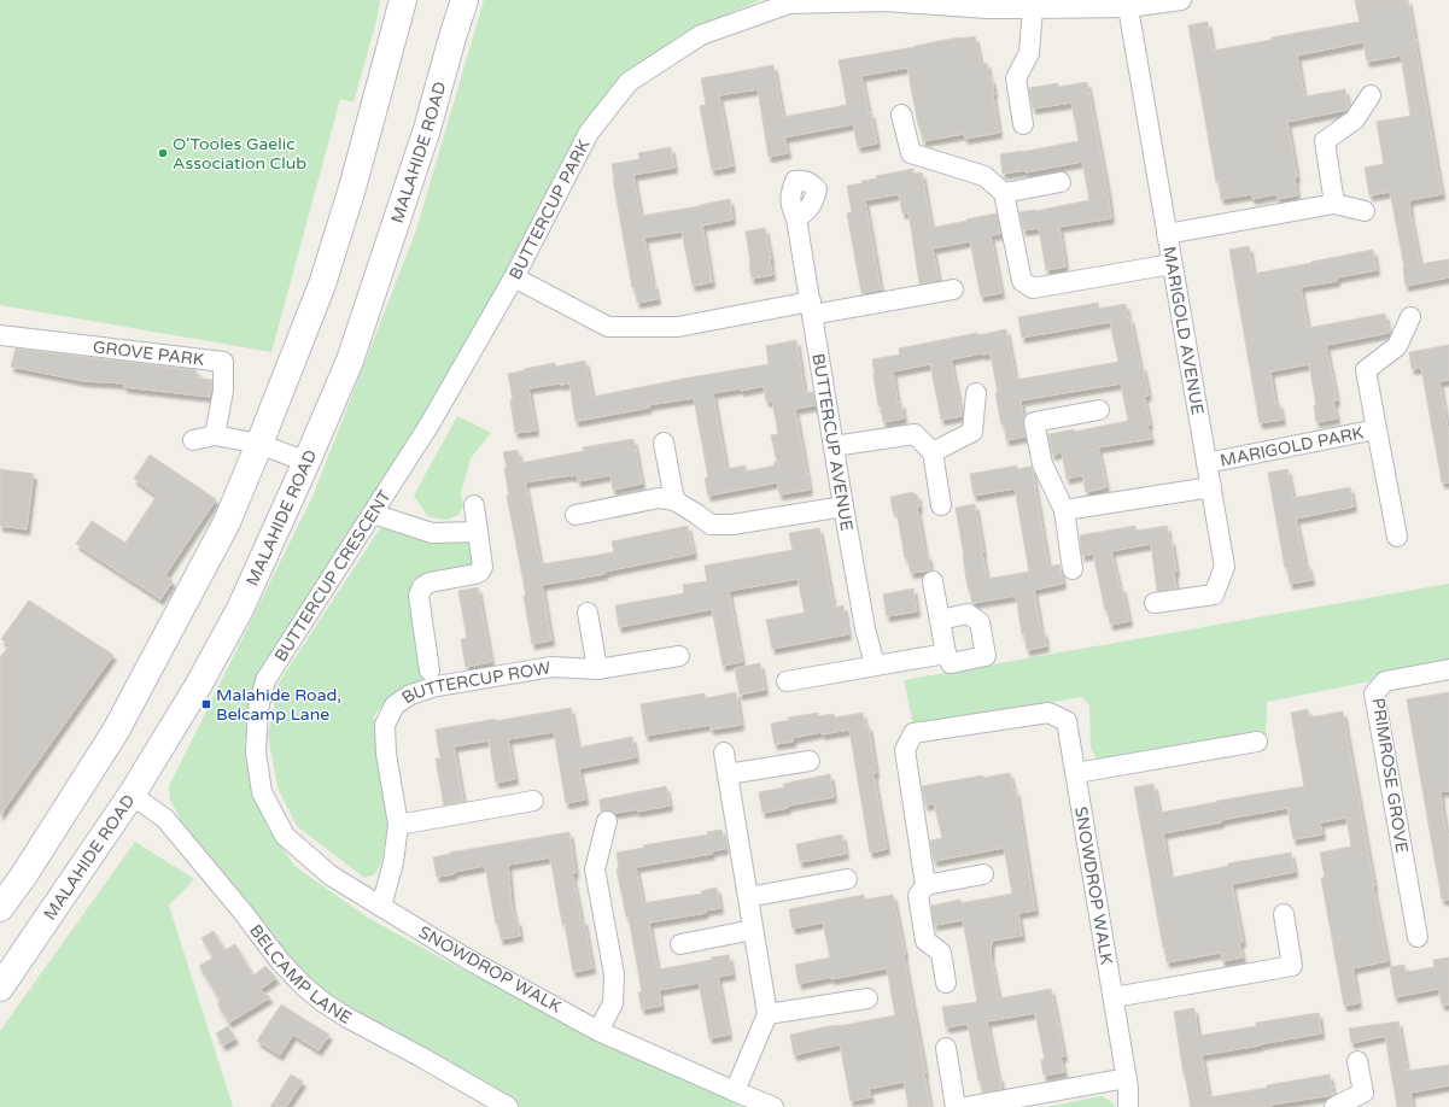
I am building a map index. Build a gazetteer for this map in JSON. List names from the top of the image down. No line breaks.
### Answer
{"streets":{"main road":["MALAHIDE ROAD"],"street":["BUTTERCUP PARK","MARIGOLD AVENUE","GROVE PARK","BUTTERCUP AVENUE","MARIGOLD PARK","BUTTERCUP CRESCENT","BUTTERCUP ROW","PRIMROSE GROVE","SNOWDROP WALK","BELCAMP LANE"]},"crossings":[["MALAHIDE ROAD","BELCAMP LANE"],["BUTTERCUP PARK","MARIGOLD AVENUE"],["BUTTERCUP PARK","BUTTERCUP AVENUE"],["BUTTERCUP PARK","BUTTERCUP CRESCENT"],["MARIGOLD AVENUE","MARIGOLD PARK"],["BUTTERCUP CRESCENT","BUTTERCUP ROW"],["BUTTERCUP CRESCENT","SNOWDROP WALK"],["BUTTERCUP ROW","SNOWDROP WALK"]],"places":{"other":["O'Tooles Gaelic Association Club"],"transit":["Malahide Road, Belcamp Lane"]}}
